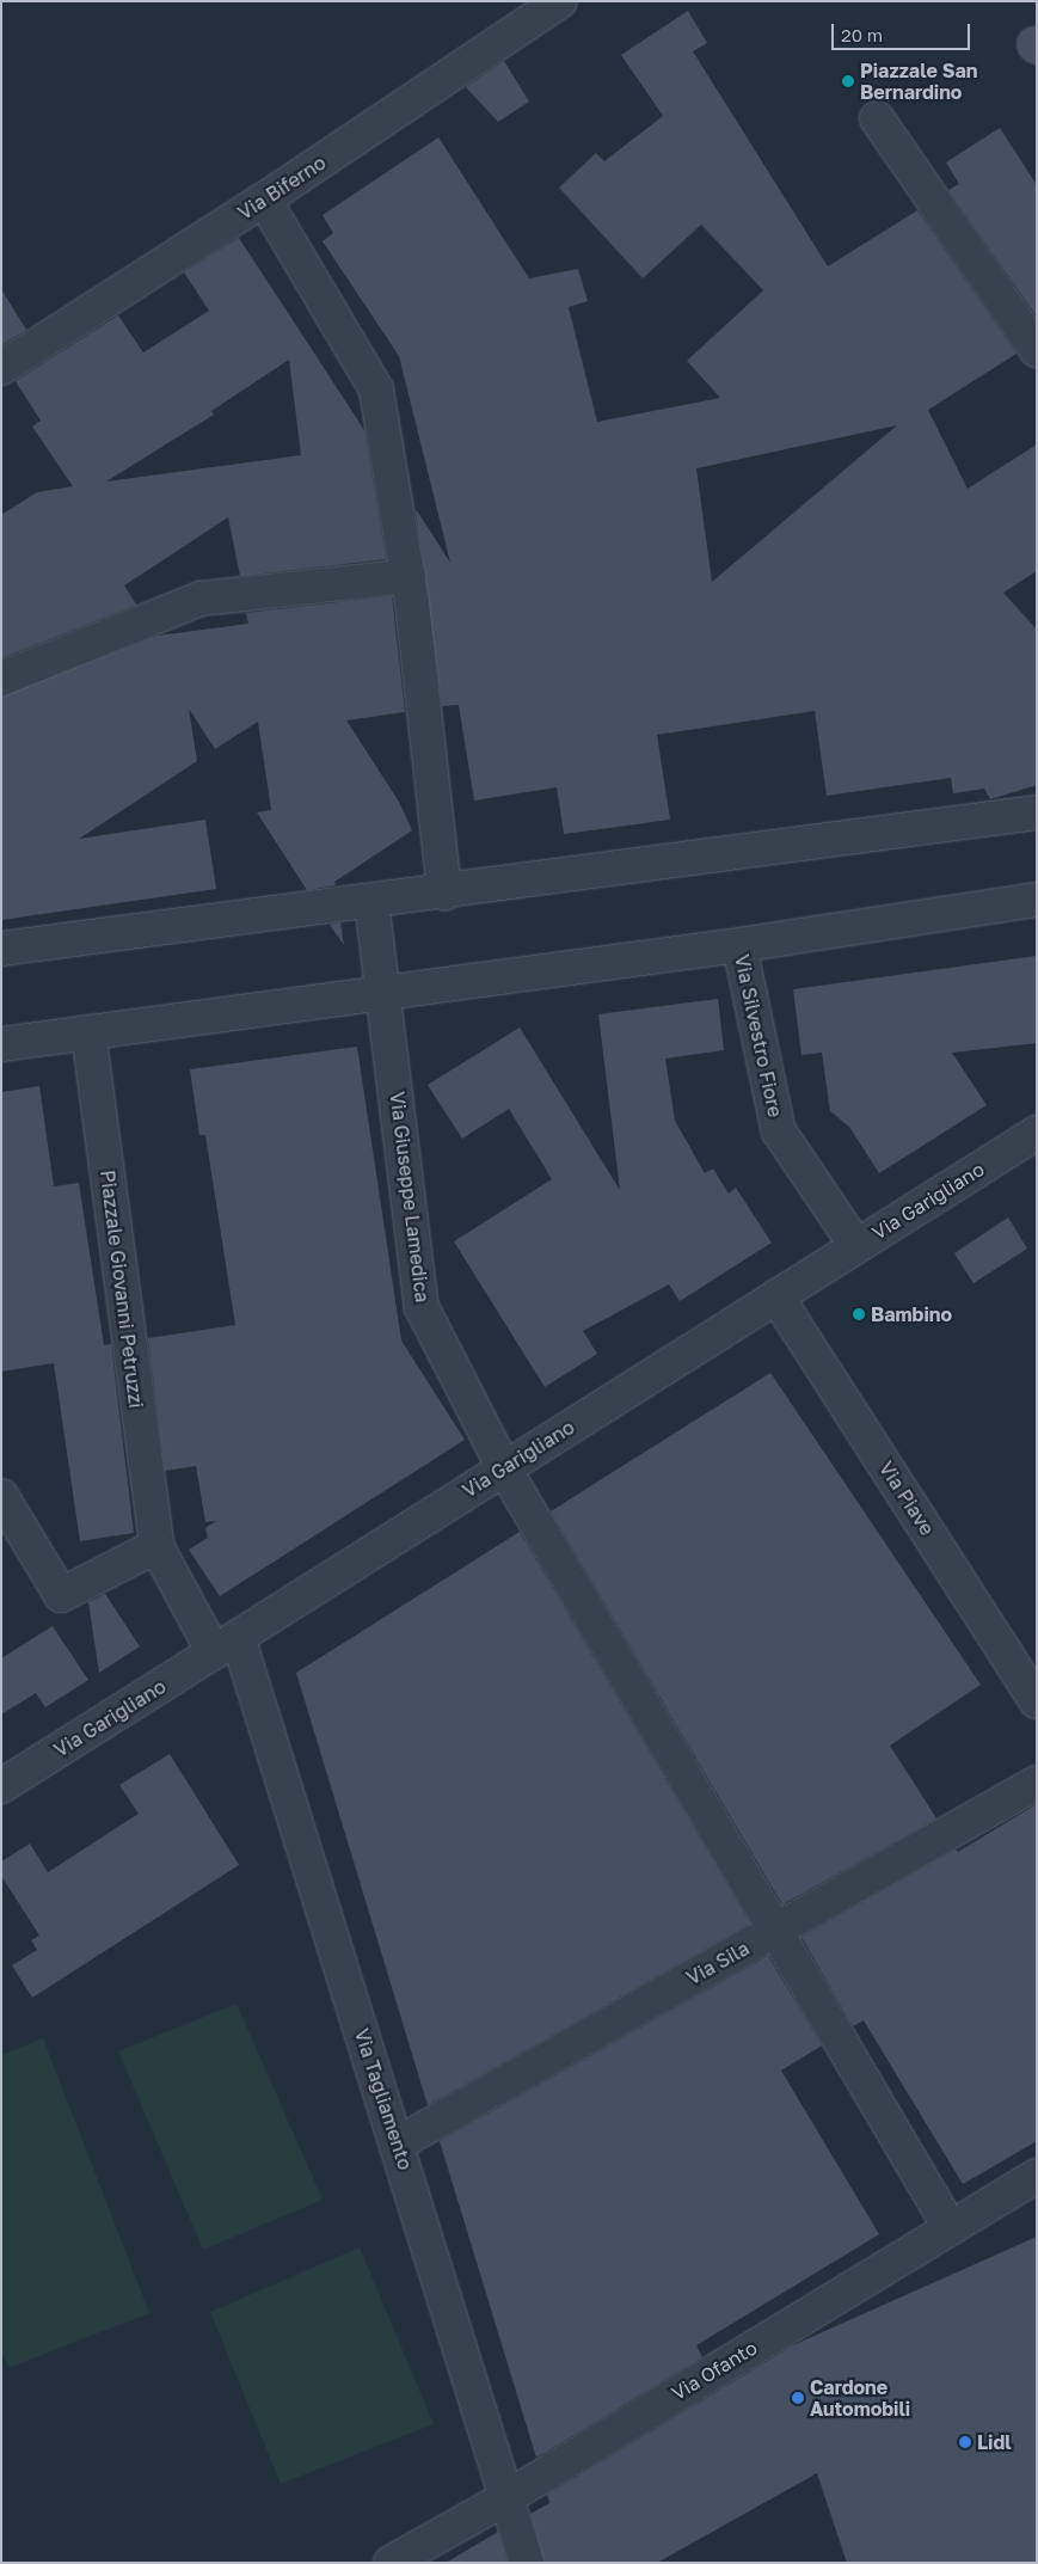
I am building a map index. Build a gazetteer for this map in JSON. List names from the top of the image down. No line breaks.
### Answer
{"streets":{"street":["Via Biferno","Via Silvestro Fiore","Via Giuseppe Lamedica","Via Garigliano","Piazzale Giovanni Petruzzi","Via Piave","Via Sila","Via Tagliamento","Via Ofanto"]},"crossings":[["Via Silvestro Fiore","Via Garigliano"],["Via Giuseppe Lamedica","Via Garigliano"],["Via Giuseppe Lamedica","Via Sila"],["Via Giuseppe Lamedica","Via Ofanto"],["Via Garigliano","Via Piave"],["Via Garigliano","Via Tagliamento"],["Piazzale Giovanni Petruzzi","Via Tagliamento"],["Via Sila","Via Tagliamento"],["Via Tagliamento","Via Ofanto"]],"places":["Piazzale San Bernardino","Bambino","Cardone Automobili","Lidl"],"scale_bar":"20 m"}
